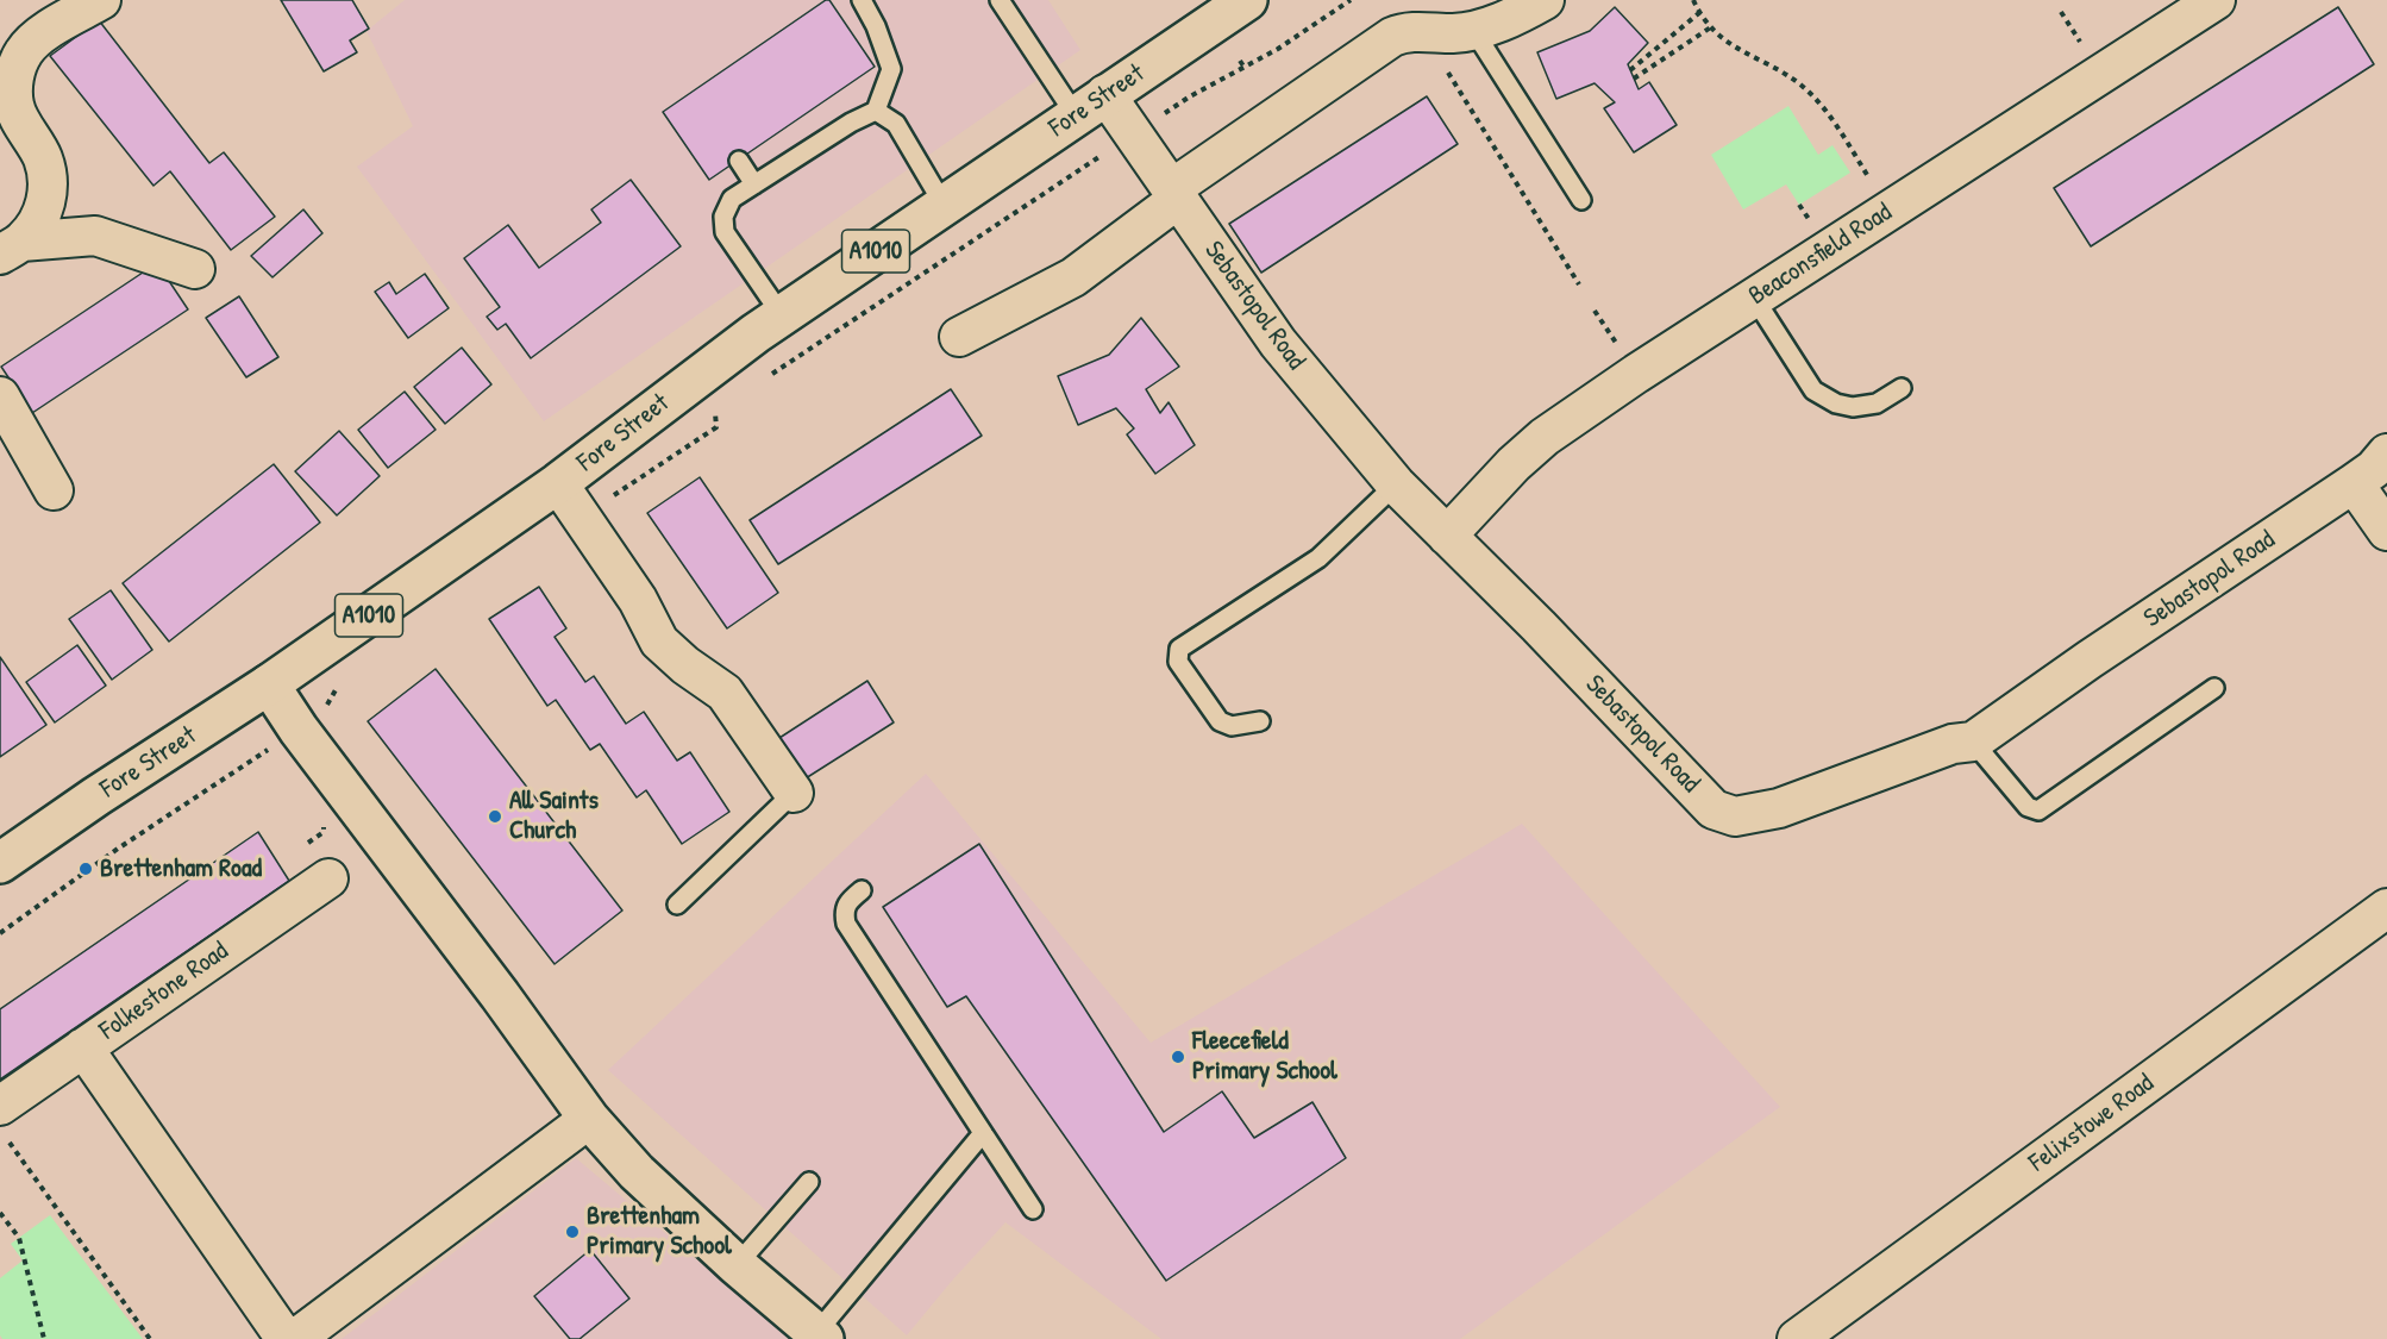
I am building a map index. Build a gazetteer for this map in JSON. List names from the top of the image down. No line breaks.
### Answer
{"streets":{"main road":["Fore Street","A1010"],"street":["Beaconsfield Road","Sebastopol Road","Folkestone Road","Felixstowe Road"]},"crossings":[["Fore Street","Sebastopol Road"],["Beaconsfield Road","Sebastopol Road"]],"places":["All Saints Church","Brettenham Road","Fleecefield Primary School","Brettenham Primary School"]}
